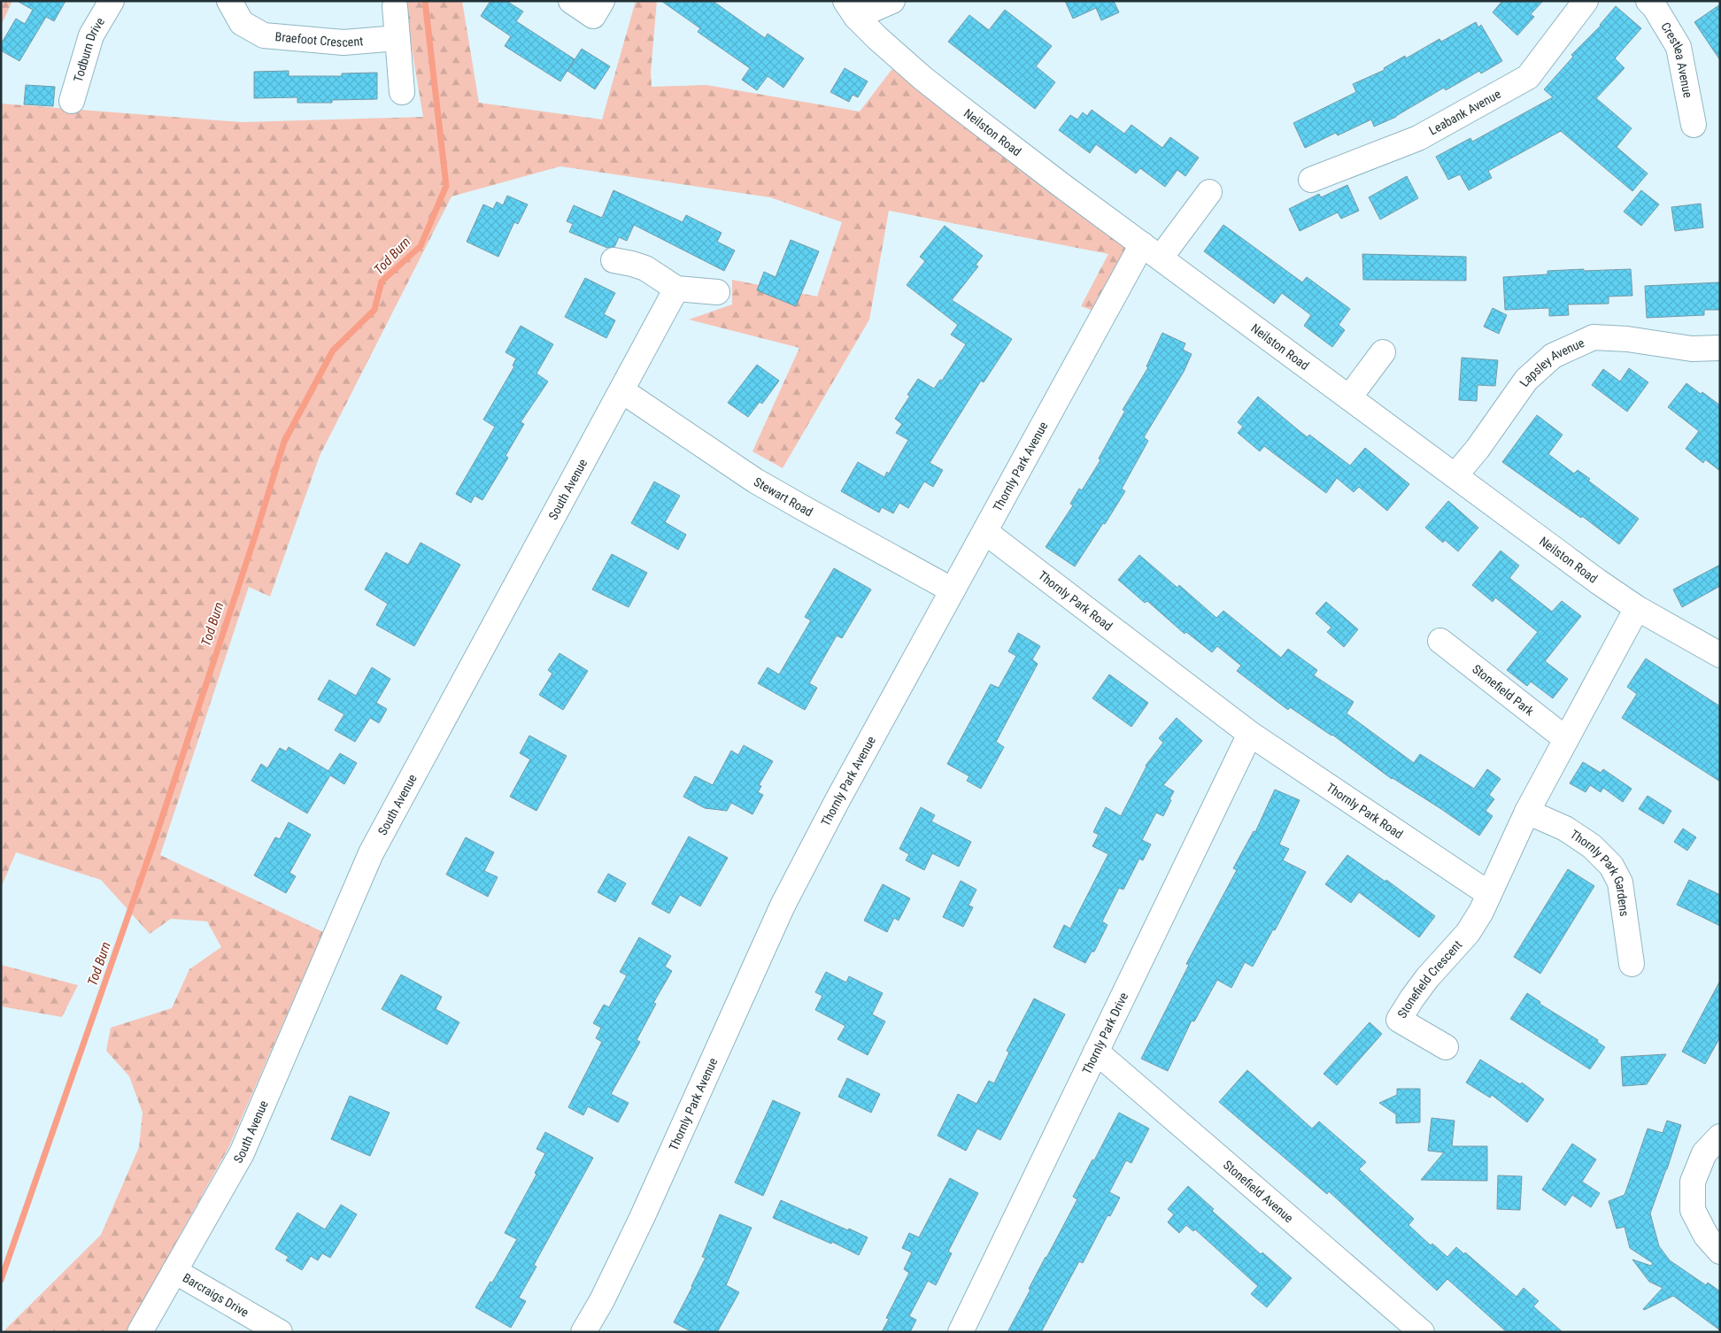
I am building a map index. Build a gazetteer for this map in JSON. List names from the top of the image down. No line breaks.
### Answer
{"streets":{"street":["Braefoot Crescent","Todburn Drive","Crestlea Avenue","Leabank Avenue","Neilston Road","Lapsley Avenue","Thornly Park Avenue","South Avenue","Stewart Road","Thornly Park Road","Stonefield Park","Thornly Park Gardens","Stonefield Crescent","Thornly Park Drive","Stonefield Avenue","Barcraigs Drive"]},"crossings":[["Neilston Road","Lapsley Avenue"],["Neilston Road","Thornly Park Avenue"],["Thornly Park Avenue","Stewart Road"],["Thornly Park Avenue","Thornly Park Road"],["South Avenue","Stewart Road"],["South Avenue","Barcraigs Drive"],["Thornly Park Road","Stonefield Crescent"],["Thornly Park Road","Thornly Park Drive"],["Thornly Park Drive","Stonefield Avenue"]],"water":["Tod Burn"]}
